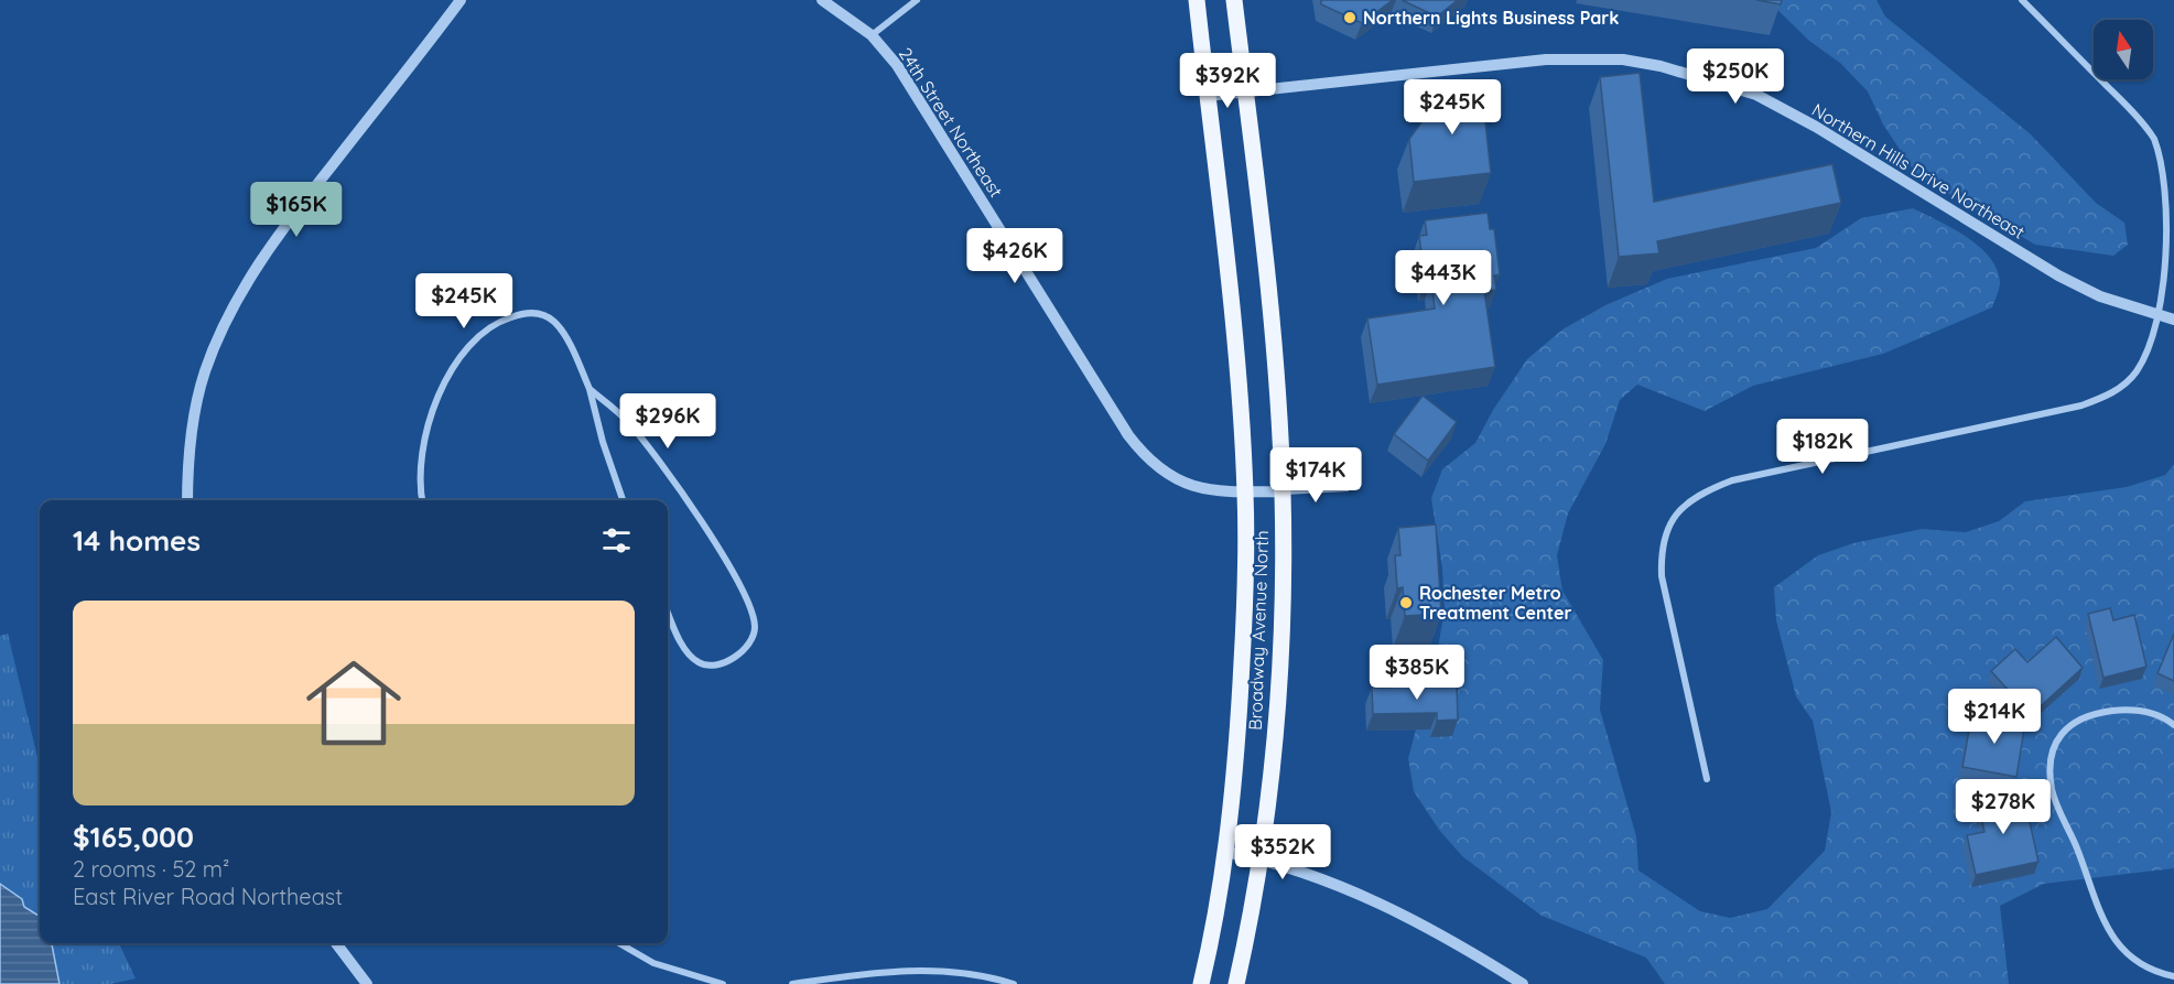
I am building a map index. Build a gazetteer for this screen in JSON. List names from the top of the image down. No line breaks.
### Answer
{"streets":{"main road":["Broadway Avenue North"],"street":["24th Street Northeast","Northern Hills Drive Northeast"]},"crossings":[["24th Street Northeast","Broadway Avenue North"],["Northern Hills Drive Northeast","Broadway Avenue North"]],"places":["Northern Lights Business Park","Rochester Metro Treatment Center"],"north":"top","page":{"price":["$250K","$392K","$245K","$165K","$426K","$443K","$245K","$296K","$182K","$174K","$385K","$214K","$278K","$352K"],"heading":"14 homes","list":[{"name":"$165,000","note":"2 rooms · 52 m² · East River Road Northeast"}]}}
